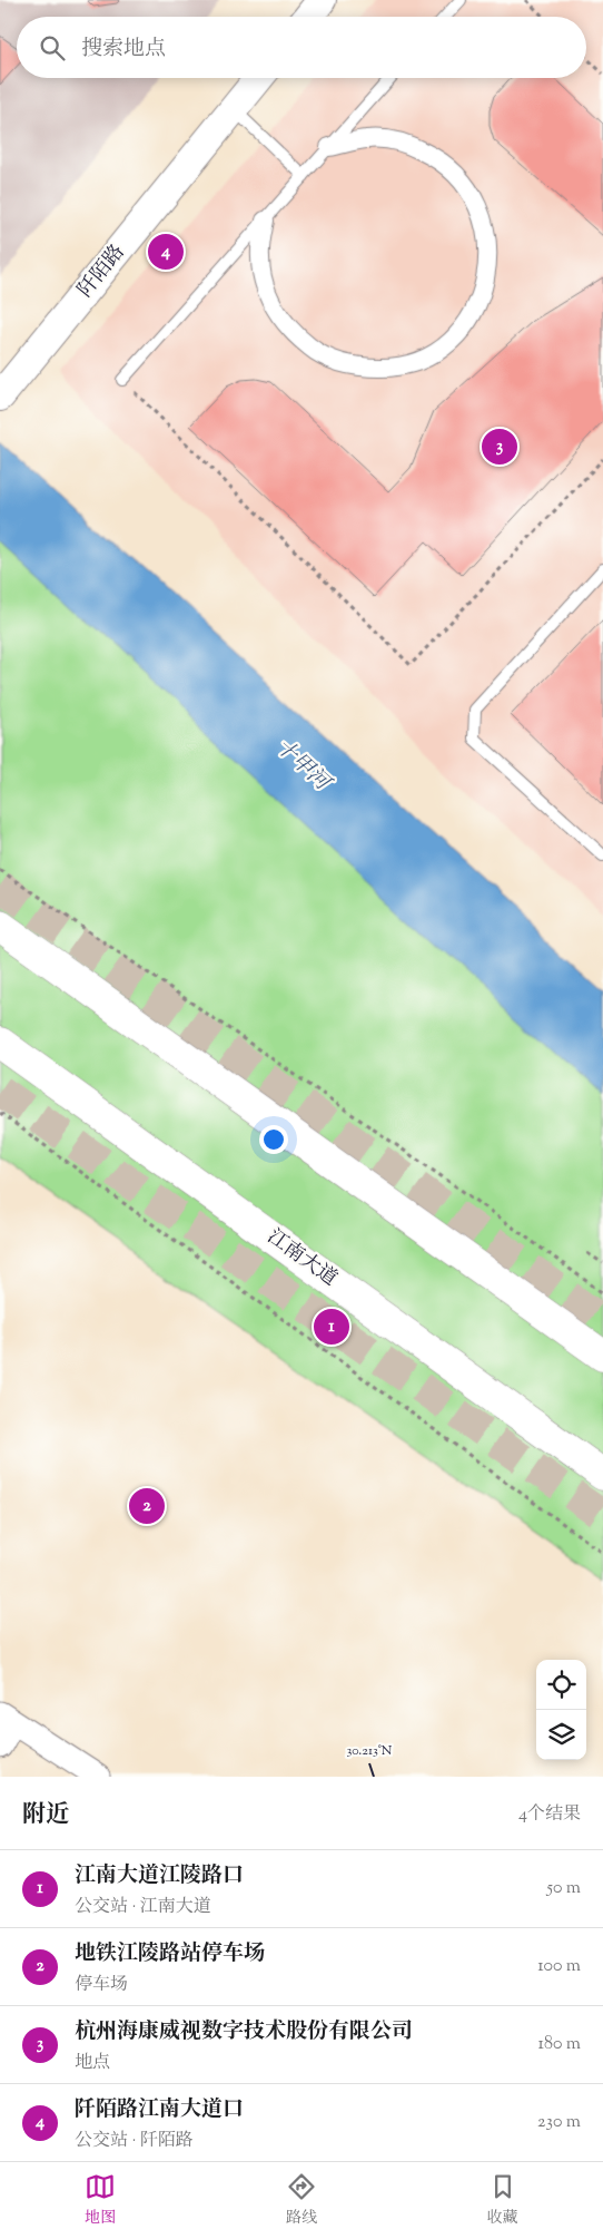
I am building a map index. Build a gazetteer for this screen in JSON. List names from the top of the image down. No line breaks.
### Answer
{"streets":{"main road":["江南大道"],"street":["阡陌路"]},"water":["十甲河"],"page":{"search":"搜索地点","pins":["4","3","1","2"],"heading":["附近","4个结果"],"list":[{"mark":"1","name":"江南大道江陵路口","note":"公交站 · 江南大道","value":"50 m"},{"mark":"2","name":"地铁江陵路站停车场","note":"停车场","value":"100 m"},{"mark":"3","name":"杭州海康威视数字技术股份有限公司","note":"地点","value":"180 m"},{"mark":"4","name":"阡陌路江南大道口","note":"公交站 · 阡陌路","value":"230 m"}],"nav":["地图","路线","收藏"]},"coordinates":["30.213°N"]}
